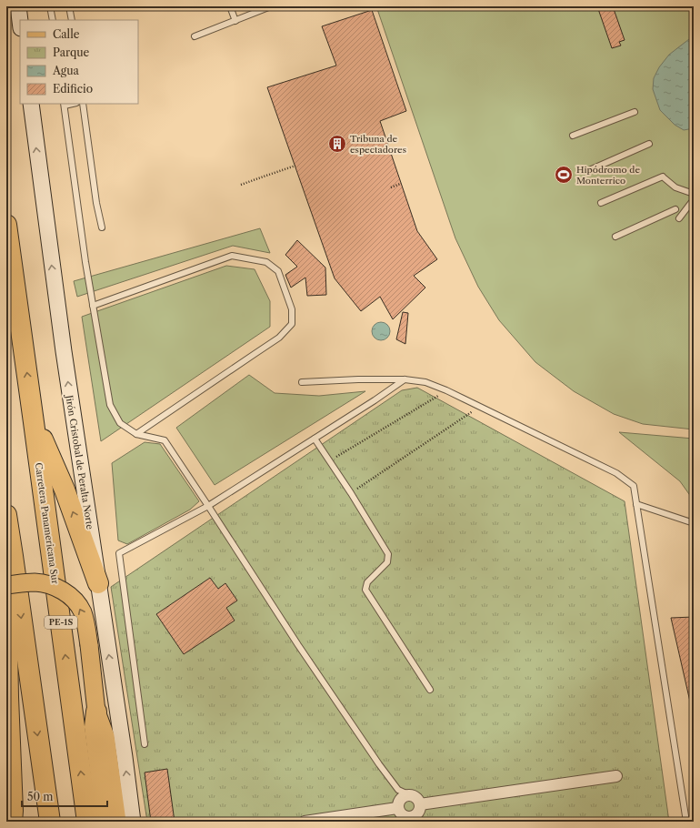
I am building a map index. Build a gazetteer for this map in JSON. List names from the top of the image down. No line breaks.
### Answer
{"streets":{"highway":["Carretera Panamericana Sur","PE-1S"],"street":["Jirón Cristobal de Peralta Norte"]},"one_way":["Jirón Cristobal de Peralta Norte"],"places":{"building":["Tribuna de espectadores"],"sports":["Hipódromo de Monterrico"]},"legend":["Calle","Parque","Agua","Edificio"],"scale_bar":"50 m"}
